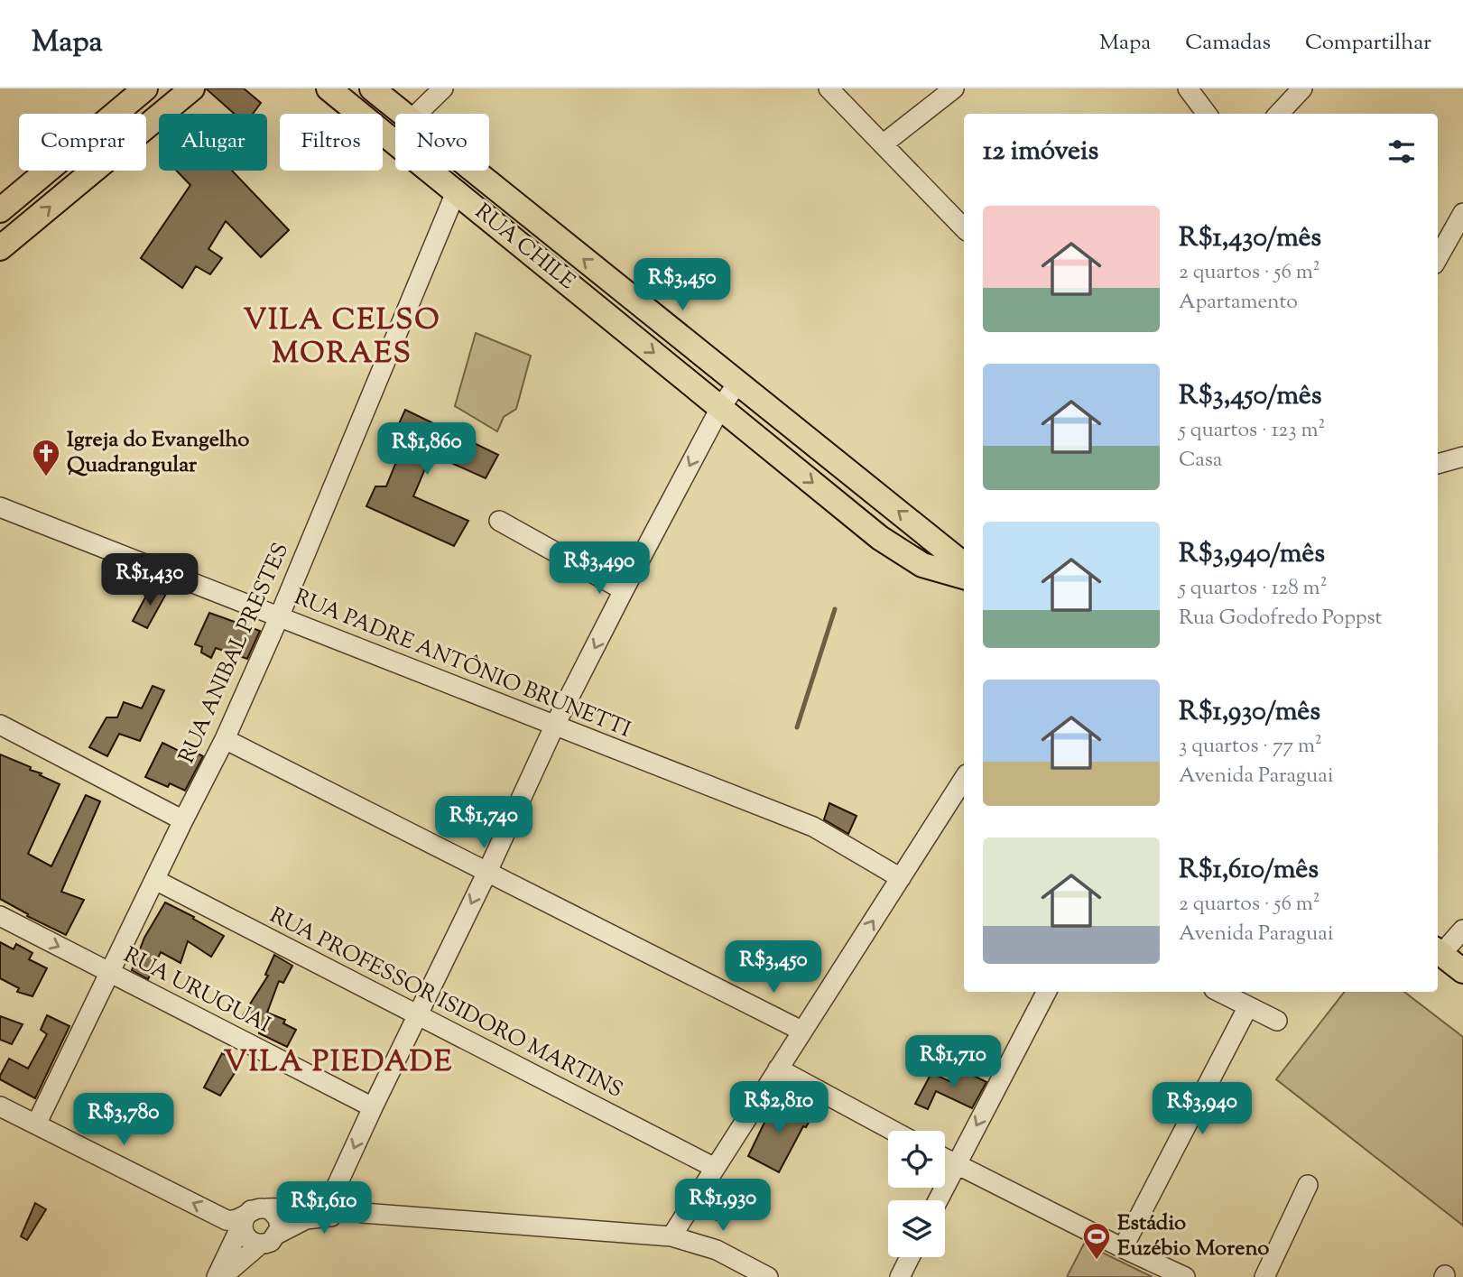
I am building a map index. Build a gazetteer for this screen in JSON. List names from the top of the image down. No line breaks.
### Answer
{"streets":{"main road":["RUA CHILE"],"street":["RUA ANIBAL PRESTES","RUA PADRE ANTÔNIO BRUNETTI","RUA URUGUAI","RUA PROFESSOR ISIDORO MARTINS"]},"crossings":[["RUA CHILE","RUA ANIBAL PRESTES"],["RUA ANIBAL PRESTES","RUA PADRE ANTÔNIO BRUNETTI"],["RUA ANIBAL PRESTES","RUA URUGUAI"],["RUA ANIBAL PRESTES","RUA PROFESSOR ISIDORO MARTINS"]],"districts":["VILA CELSO MORAES","VILA PIEDADE"],"places":{"church":["Igreja do Evangelho Quadrangular"],"sports":["Estádio Euzébio Moreno"]},"page":{"header":"Mapa","nav":["Mapa","Camadas","Compartilhar"],"chip":["Comprar","Alugar","Filtros","Novo"],"heading":"12 imóveis","list":[{"name":"R$1,430/mês","note":"2 quartos · 56 m² · Apartamento"},{"name":"R$3,450/mês","note":"5 quartos · 123 m² · Casa"},{"name":"R$3,940/mês","note":"5 quartos · 128 m² · Rua Godofredo Poppst"},{"name":"R$1,930/mês","note":"3 quartos · 77 m² · Avenida Paraguai"},{"name":"R$1,610/mês","note":"2 quartos · 56 m² · Avenida Paraguai"}],"price":["R$3,450","R$1,860","R$3,490","R$1,430","R$1,740","R$3,450","R$1,710","R$2,810","R$3,940","R$3,780","R$1,930","R$1,610"]}}
